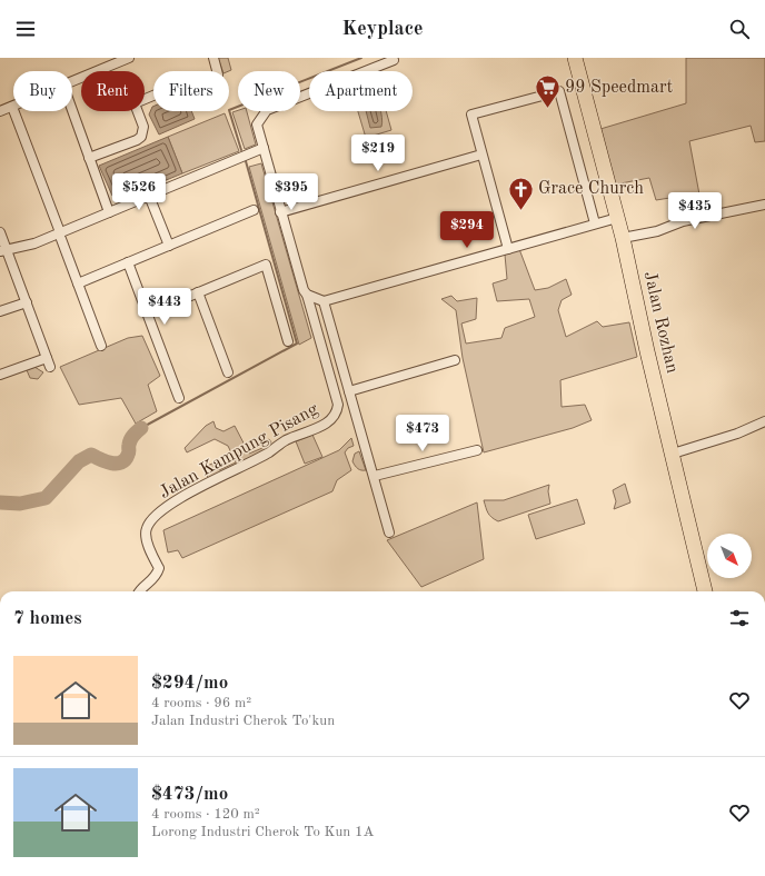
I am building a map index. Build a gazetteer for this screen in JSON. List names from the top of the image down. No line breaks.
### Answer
{"streets":{"main road":["Jalan Rozhan"],"street":["Jalan Kampung Pisang"]},"places":{"supermarket":["99 Speedmart"],"church":["Grace Church"]},"north":"bottom right","page":{"header":"Keyplace","chip":["Buy","Rent","Filters","New","Apartment"],"price":["$219","$526","$395","$435","$294","$443","$473"],"heading":"7 homes","list":[{"name":"$294/mo","note":"4 rooms · 96 m² · Jalan Industri Cherok To'kun"},{"name":"$473/mo","note":"4 rooms · 120 m² · Lorong Industri Cherok To Kun 1A"}]}}
